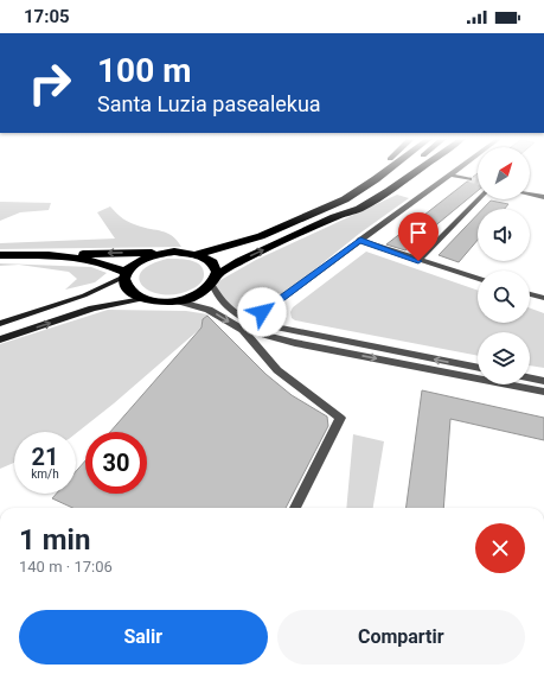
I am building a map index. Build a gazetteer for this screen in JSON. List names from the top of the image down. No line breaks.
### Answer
{"north":"top right","page":{"status":"17:05","turn":["100 m","Santa Luzia pasealekua"],"speed":"21 km/h","limit":"30","heading":["1 min","140 m · 17:06"],"buttons":["Salir","Compartir"]}}
